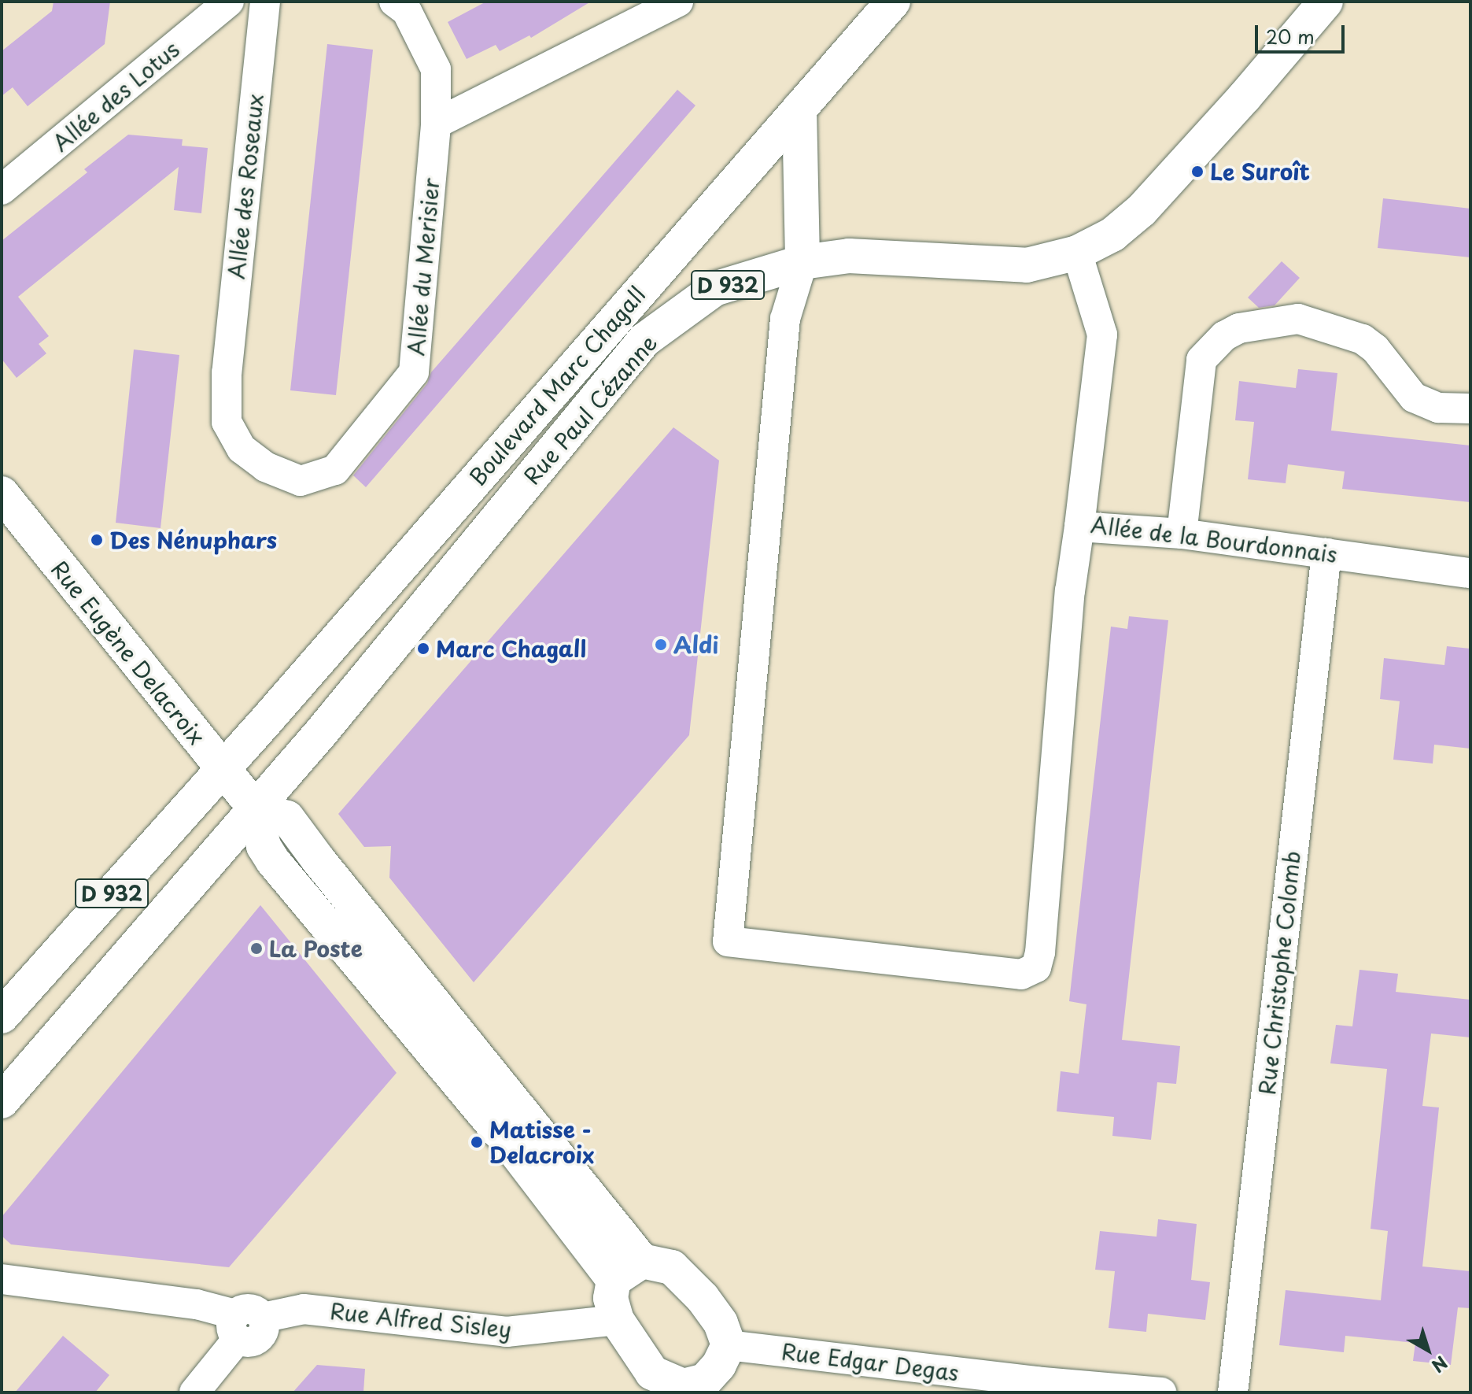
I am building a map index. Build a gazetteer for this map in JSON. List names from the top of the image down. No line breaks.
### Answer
{"streets":{"main road":["D 932","Boulevard Marc Chagall","Rue Paul Cézanne","Rue Eugène Delacroix"],"street":["Allée des Lotus","Allée des Roseaux","Allée du Merisier","Allée de la Bourdonnais","Rue Christophe Colomb","Rue Alfred Sisley","Rue Edgar Degas"]},"crossings":[["Allée des Roseaux","Allée du Merisier"],["D 932","Boulevard Marc Chagall"],["D 932","Rue Paul Cézanne"],["D 932","Rue Eugène Delacroix"],["Boulevard Marc Chagall","Rue Eugène Delacroix"],["Rue Paul Cézanne","Allée de la Bourdonnais"],["Rue Paul Cézanne","Rue Eugène Delacroix"],["Allée de la Bourdonnais","Rue Christophe Colomb"],["Rue Eugène Delacroix","Rue Alfred Sisley"],["Rue Eugène Delacroix","Rue Edgar Degas"],["Rue Alfred Sisley","Rue Edgar Degas"]],"places":["Le Suroît","Des Nénuphars","Aldi","Marc Chagall","La Poste","Matisse - Delacroix"],"scale_bar":"20 m","north":"bottom right"}
